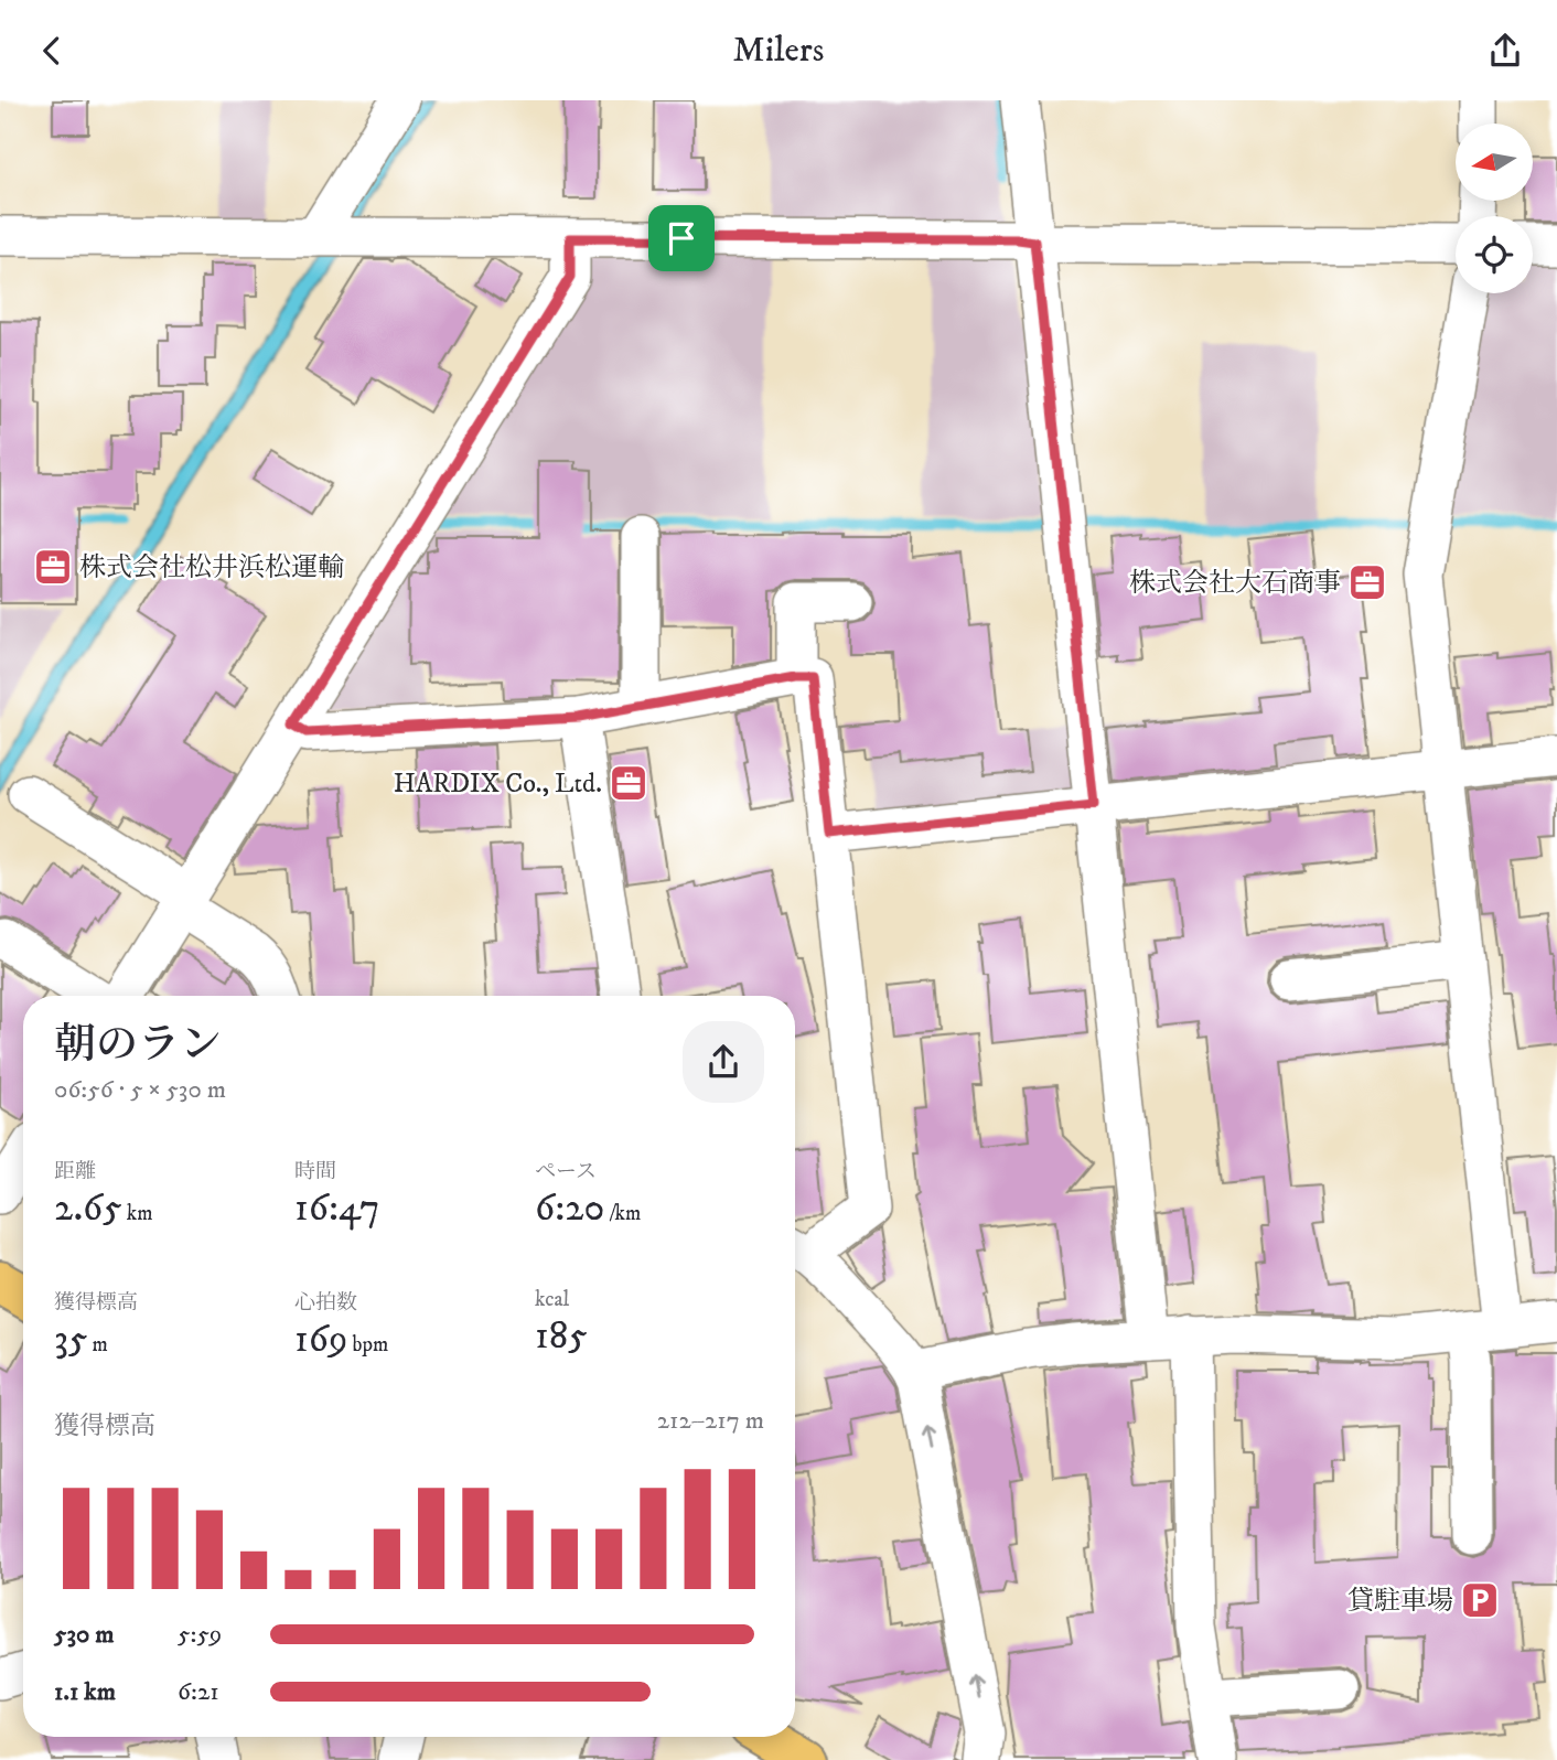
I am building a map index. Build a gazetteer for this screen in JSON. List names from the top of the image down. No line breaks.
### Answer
{"places":{"office":["株式会社松井浜松運輸","株式会社大石商事","HARDIX Co., Ltd."],"parking":["貸駐車場"]},"north":"left","page":{"header":"Milers","heading":["朝のラン","06:56 · 5 × 530 m"],"stats":[["距離","2.65 km"],["時間","16:47"],["ペース","6:20 /km"],["獲得標高","35 m"],["心拍数","169 bpm"],["kcal","185"]],"chart":["獲得標高","212–217 m"],"list":[{"name":"530 m","note":"5:59"},{"name":"1.1 km","note":"6:21"}]}}
